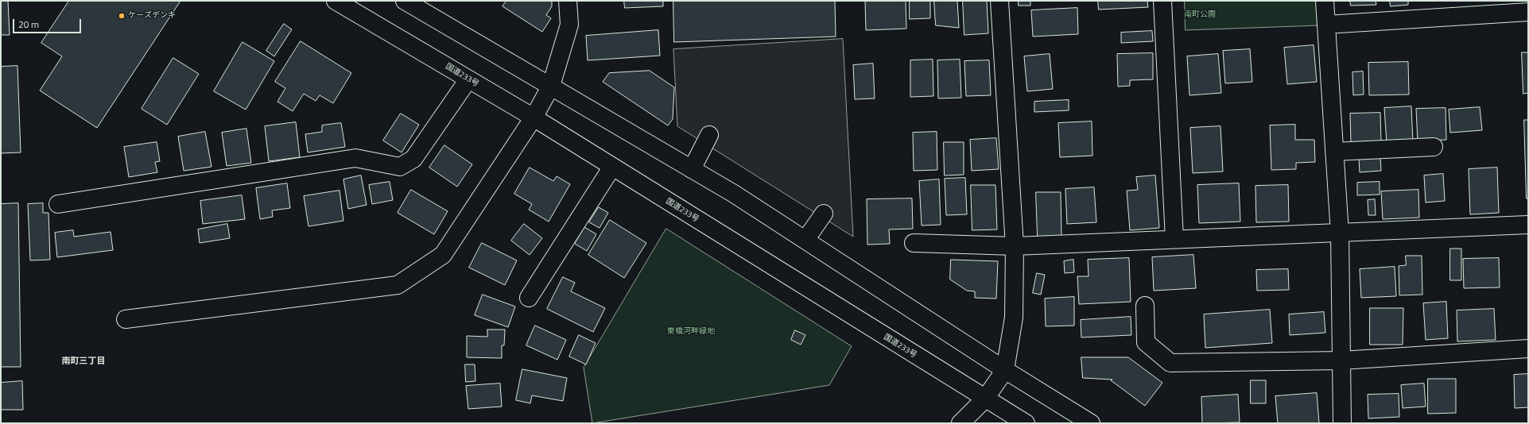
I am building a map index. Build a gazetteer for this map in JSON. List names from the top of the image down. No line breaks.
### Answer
{"streets":{"main road":["国道233号"]},"districts":["南町三丁目"],"parks":["南町公園","東橋河畔緑地"],"places":["ケーズデンキ"],"scale_bar":"20 m"}
